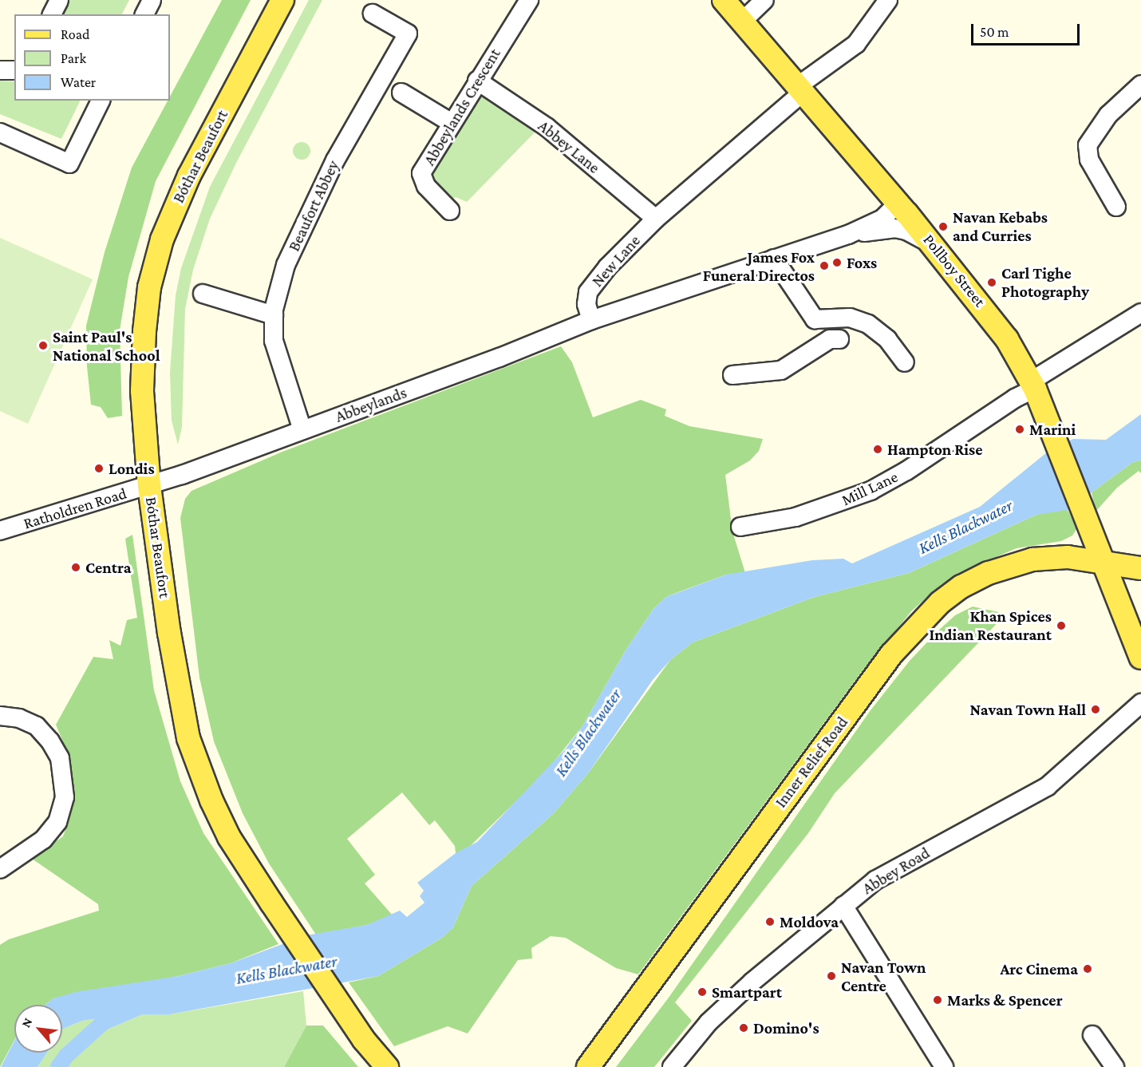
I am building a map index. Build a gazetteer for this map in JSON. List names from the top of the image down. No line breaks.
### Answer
{"streets":{"main road":["Bóthar Beaufort","Pollboy Street","Inner Relief Road"],"street":["Abbeylands Crescent","Abbey Lane","Beaufort Abbey","New Lane","Abbeylands","Mill Lane","Ratholdren Road","Abbey Road"]},"crossings":[["Abbeylands Crescent","Abbey Lane"],["Abbey Lane","New Lane"],["Bóthar Beaufort","Abbeylands"],["Bóthar Beaufort","Ratholdren Road"],["Beaufort Abbey","Abbeylands"],["New Lane","Pollboy Street"],["New Lane","Abbeylands"],["Pollboy Street","Mill Lane"],["Pollboy Street","Inner Relief Road"],["Abbeylands","Ratholdren Road"]],"water":["Kells Blackwater"],"places":["Navan Kebabs and Curries","Foxs","James Fox Funeral Directos","Carl Tighe Photography","Saint Paul's National School","Marini","Hampton Rise","Londis","Centra","Khan Spices Indian Restaurant","Navan Town Hall","Moldova","Arc Cinema","Navan Town Centre","Smartpart","Marks & Spencer","Domino's"],"legend":["Road","Park","Water"],"scale_bar":"50 m","north":"top left"}
